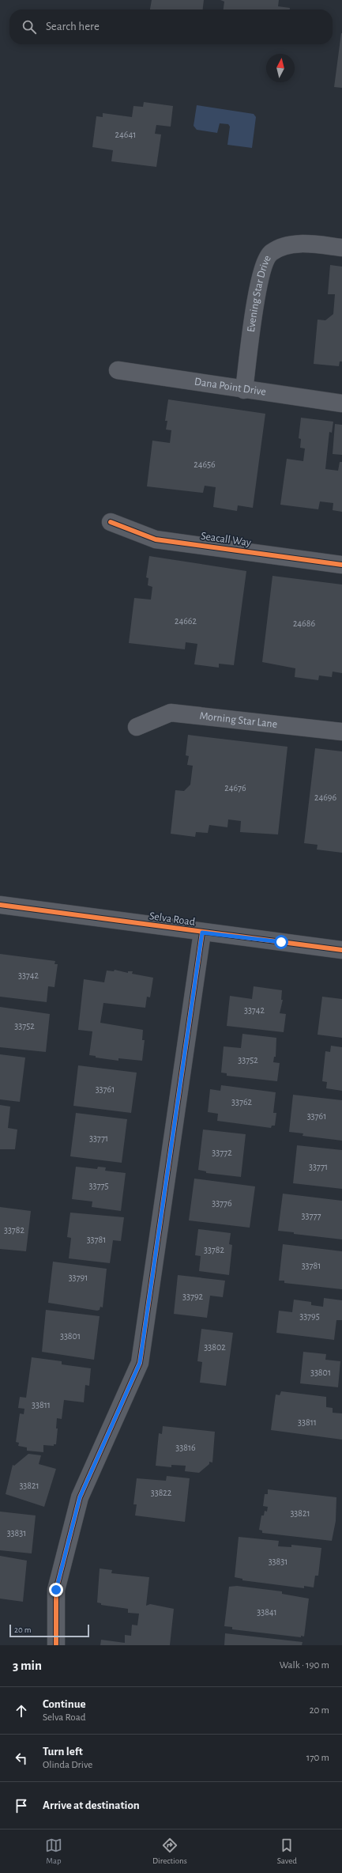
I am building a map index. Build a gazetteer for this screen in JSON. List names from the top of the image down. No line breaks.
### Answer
{"streets":{"street":["Evening Star Drive","Dana Point Drive","Seacall Way","Morning Star Lane","Selva Road"]},"crossings":[["Evening Star Drive","Dana Point Drive"]],"house_numbers":["24641","24656","24662","24686","24676","24696","33742","33742","33752","33752","33761","33762","33761","33771","33772","33771","33775","33776","33777","33782","33781","33782","33781","33791","33792","33795","33801","33802","33801","33811","33811","33816","33821","33822","33821","33831","33831","33841"],"scale_bar":"20 m","north":"top","page":{"search":"Search here","scale":"20 m","heading":["3 min","Walk · 190 m"],"list":[["Continue","Selva Road","20 m"],["Turn left","Olinda Drive","170 m"],"Arrive at destination"],"nav":["Map","Directions","Saved"]}}
